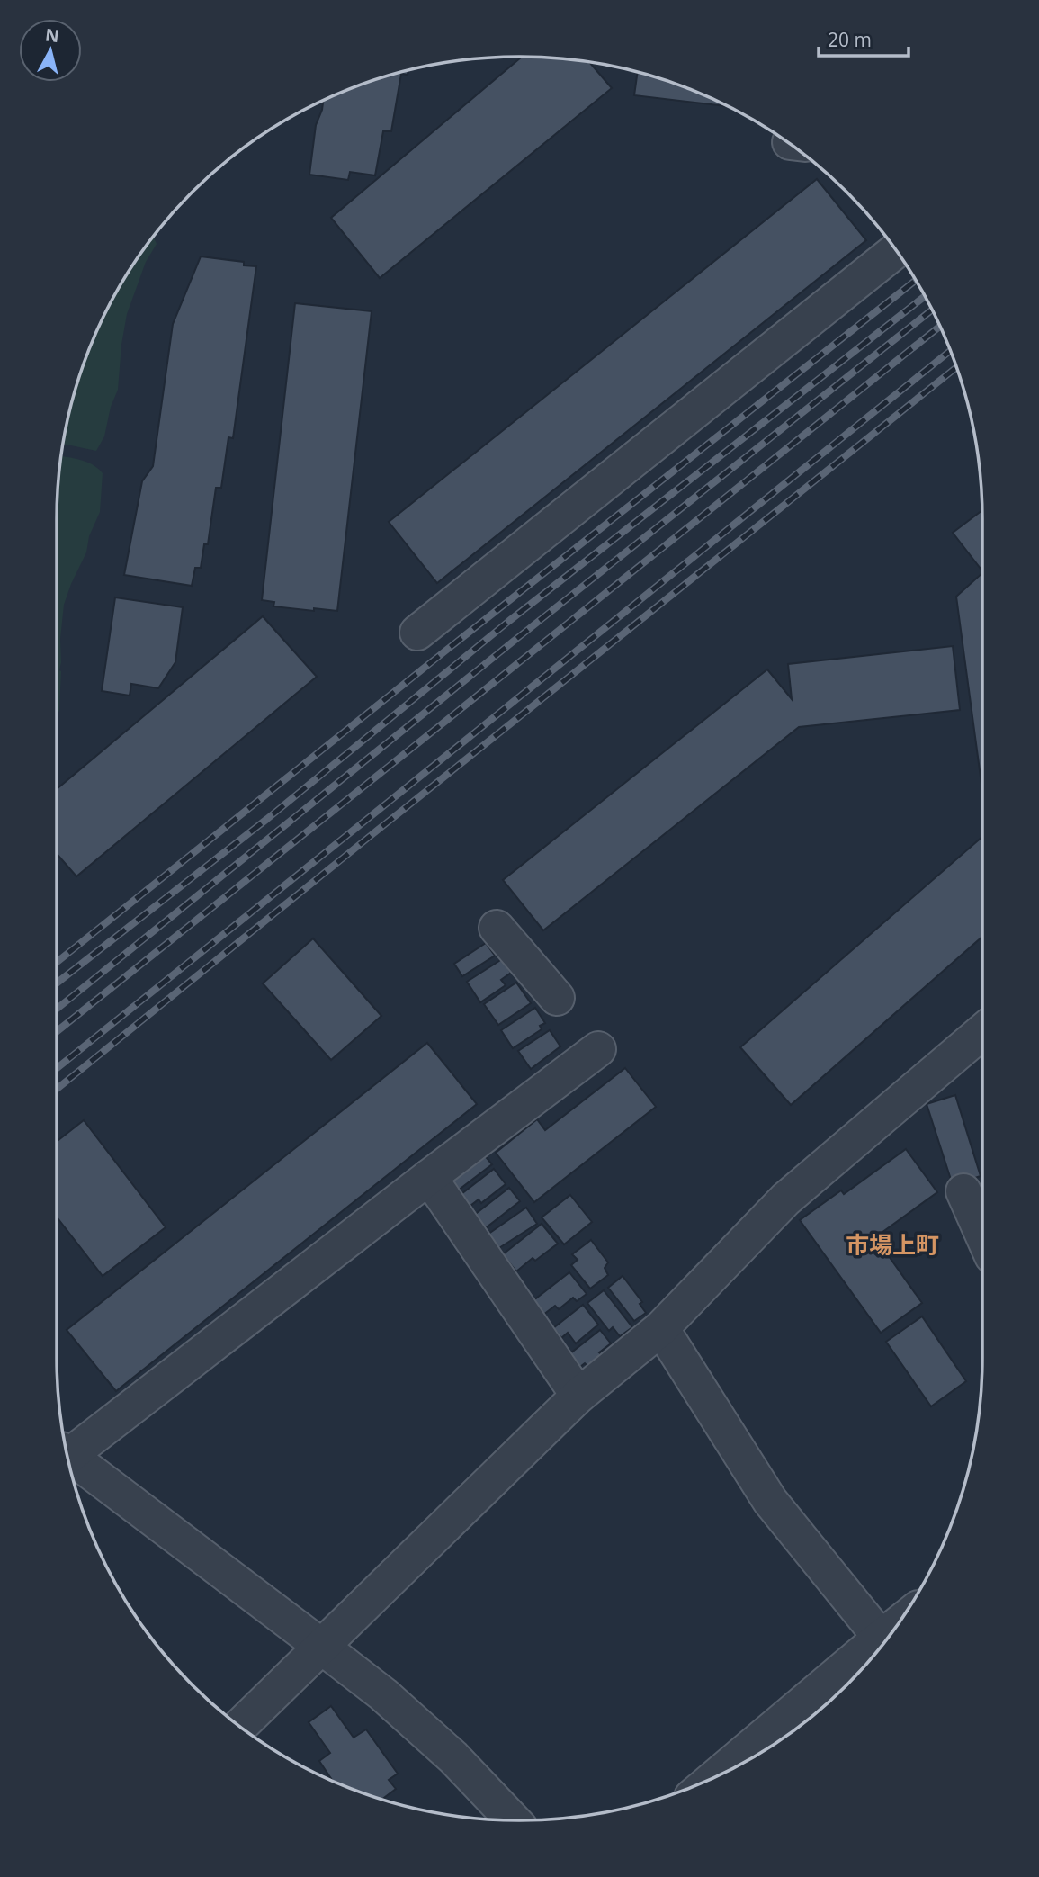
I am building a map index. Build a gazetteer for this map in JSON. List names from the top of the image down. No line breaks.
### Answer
{"districts":["市場上町"],"scale_bar":"20 m","north":"top"}
